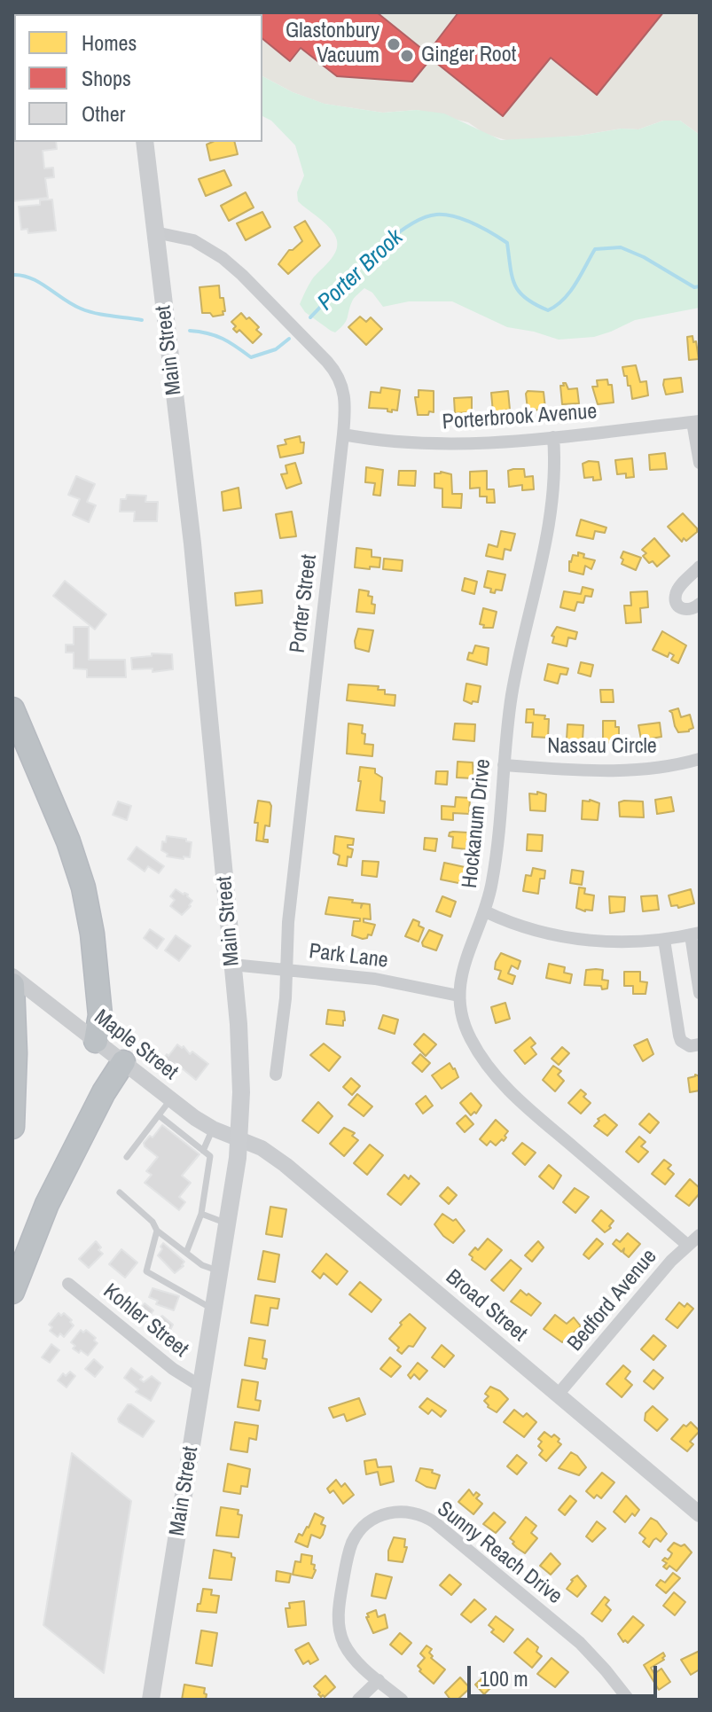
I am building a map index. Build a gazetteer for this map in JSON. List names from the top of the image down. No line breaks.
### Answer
{"streets":{"main road":["Main Street"],"street":["Porterbrook Avenue","Porter Street","Nassau Circle","Hockanum Drive","Park Lane","Maple Street","Bedford Avenue","Broad Street","Kohler Street","Sunny Reach Drive"]},"crossings":[["Main Street","Porter Street"],["Main Street","Park Lane"],["Main Street","Maple Street"],["Main Street","Broad Street"],["Main Street","Kohler Street"],["Porterbrook Avenue","Porter Street"],["Porterbrook Avenue","Hockanum Drive"],["Porter Street","Park Lane"],["Nassau Circle","Hockanum Drive"],["Hockanum Drive","Park Lane"],["Hockanum Drive","Bedford Avenue"],["Maple Street","Broad Street"],["Bedford Avenue","Broad Street"]],"water":["Porter Brook"],"places":["Glastonbury Vacuum","Ginger Root"],"legend":["Homes","Shops","Other"],"scale_bar":"100 m"}
